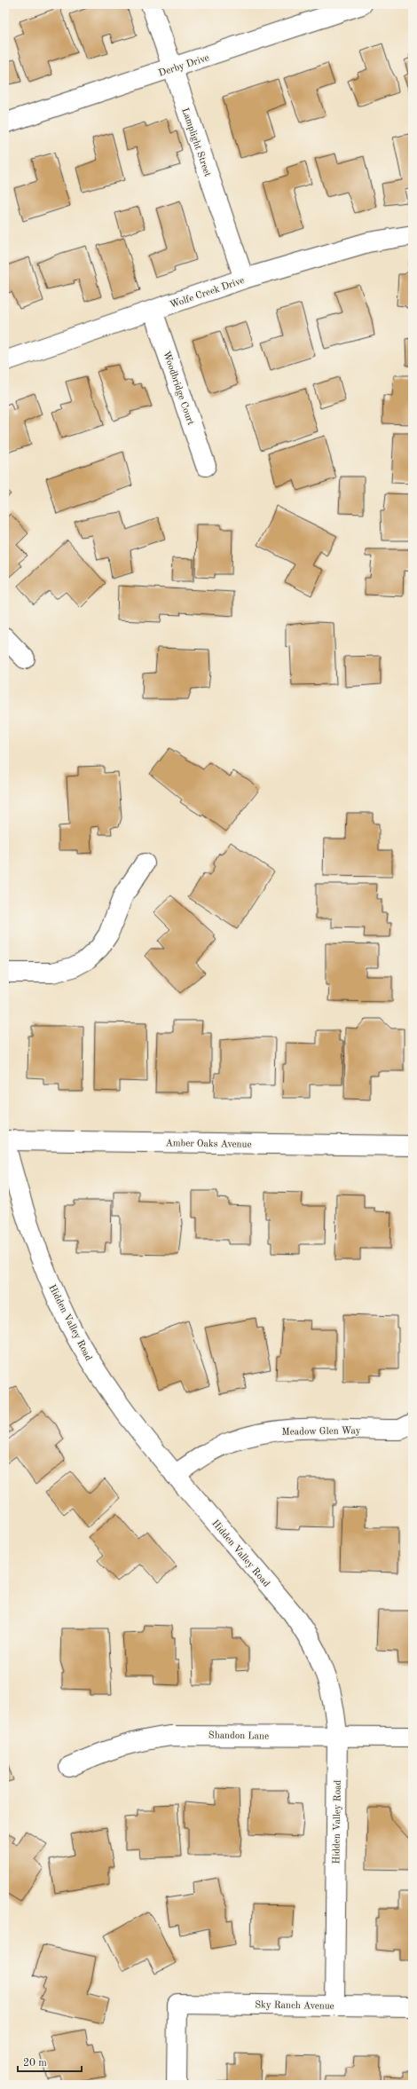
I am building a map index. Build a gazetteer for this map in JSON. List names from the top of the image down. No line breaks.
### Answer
{"streets":{"street":["Derby Drive","Lamplight Street","Wolfe Creek Drive","Woodbridge Court","Amber Oaks Avenue","Hidden Valley Road","Meadow Glen Way","Shandon Lane","Sky Ranch Avenue"]},"crossings":[["Derby Drive","Lamplight Street"],["Lamplight Street","Wolfe Creek Drive"],["Wolfe Creek Drive","Woodbridge Court"],["Amber Oaks Avenue","Hidden Valley Road"],["Hidden Valley Road","Meadow Glen Way"],["Hidden Valley Road","Shandon Lane"],["Hidden Valley Road","Sky Ranch Avenue"]],"scale_bar":"20 m"}
